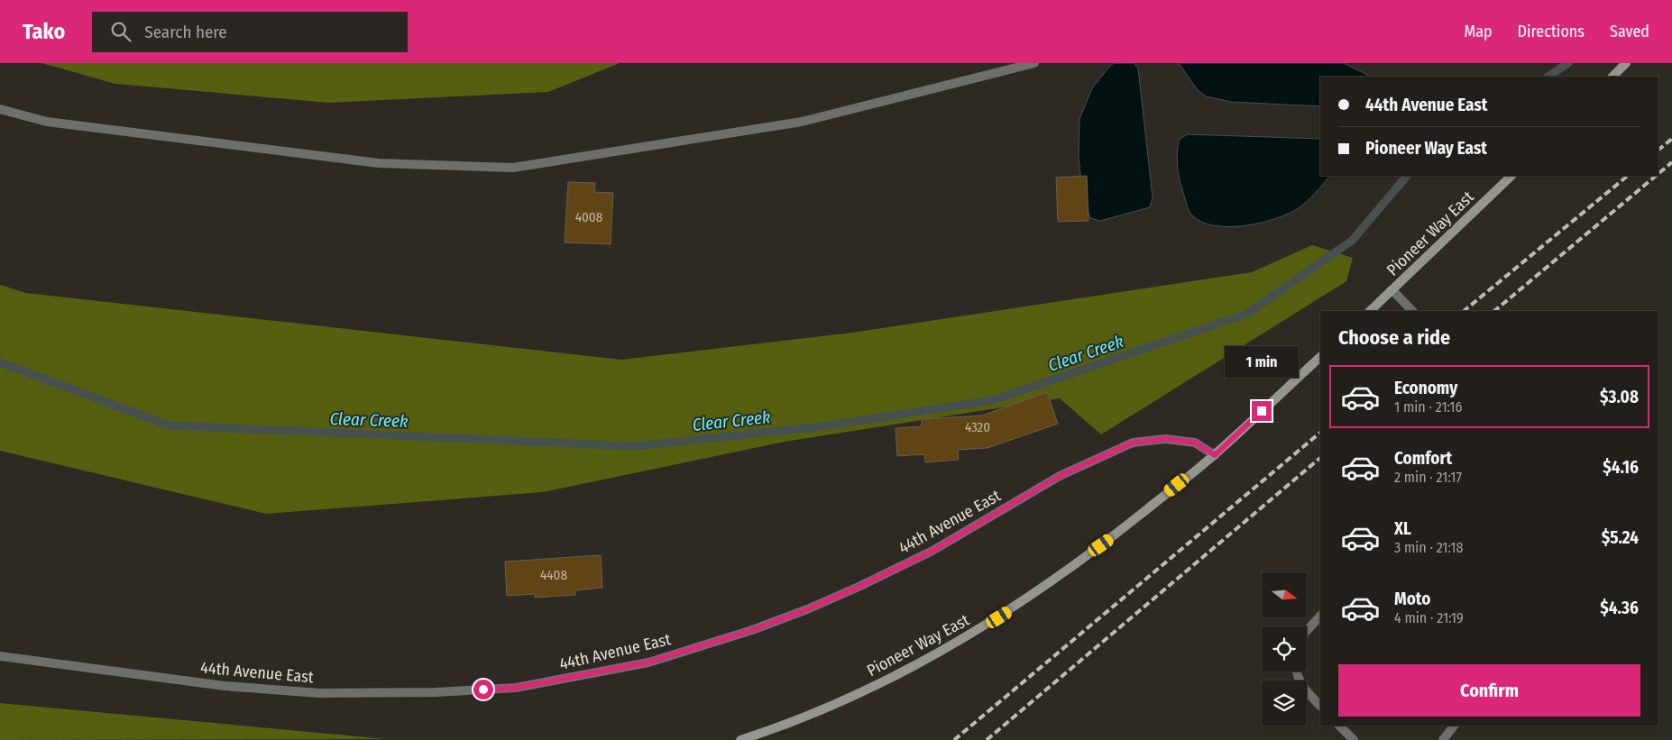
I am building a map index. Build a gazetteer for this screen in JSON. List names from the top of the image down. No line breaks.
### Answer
{"streets":{"main road":["Pioneer Way East"],"street":["44th Avenue East"]},"crossings":[["Pioneer Way East","44th Avenue East"]],"water":["Clear Creek"],"house_numbers":["4008","4320","4408"],"north":"right","page":{"header":"Tako","search":"Search here","nav":["Map","Directions","Saved"],"banner":["44th Avenue East","Pioneer Way East"],"heading":"Choose a ride","bubble":"1 min","list":[{"name":"Economy","note":"1 min · 21:16","value":"$3.08"},{"name":"Comfort","note":"2 min · 21:17","value":"$4.16"},{"name":"XL","note":"3 min · 21:18","value":"$5.24"},{"name":"Moto","note":"4 min · 21:19","value":"$4.36"}],"buttons":"Confirm"}}
